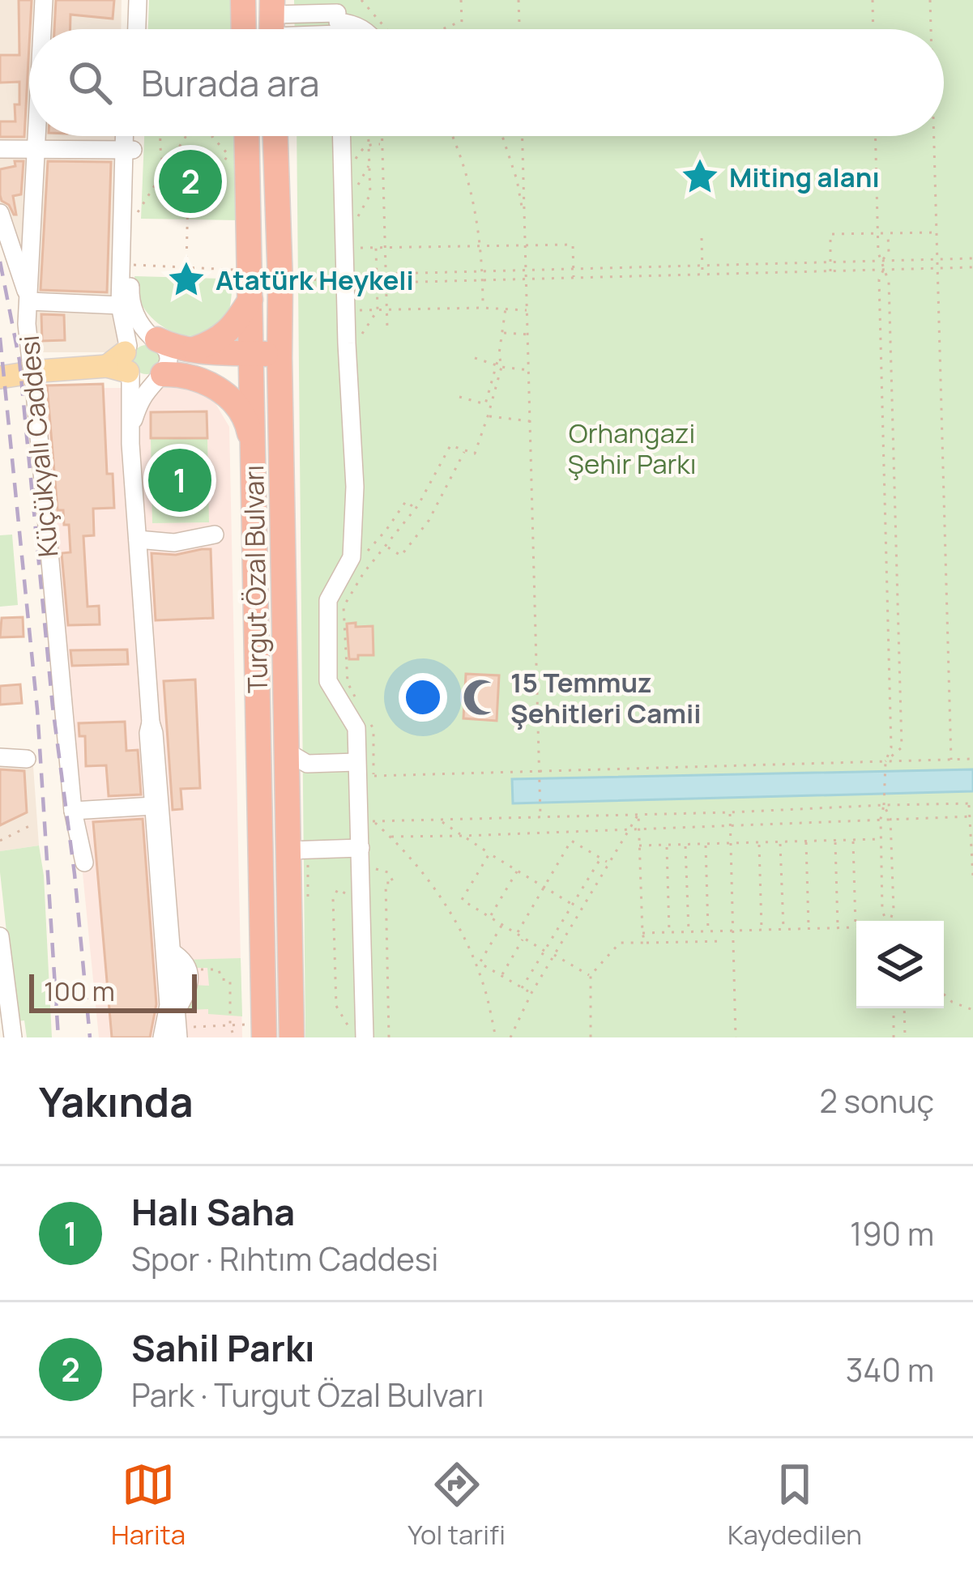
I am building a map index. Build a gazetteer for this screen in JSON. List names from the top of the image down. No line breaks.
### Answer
{"streets":{"highway":["Turgut Özal Bulvarı"],"street":["Küçükyalı Caddesi"]},"parks":["Orhangazi Şehir Parkı"],"places":{"place":["Miting alanı","Atatürk Heykeli"],"mosque":["15 Temmuz Şehitleri Camii"]},"scale_bar":"100 m","page":{"search":"Burada ara","pins":["2","1"],"scale":"100 m","heading":["Yakında","2 sonuç"],"list":[{"mark":"1","name":"Halı Saha","note":"Spor · Rıhtım Caddesi","value":"190 m"},{"mark":"2","name":"Sahil Parkı","note":"Park · Turgut Özal Bulvarı","value":"340 m"}],"nav":["Harita","Yol tarifi","Kaydedilen"]}}
